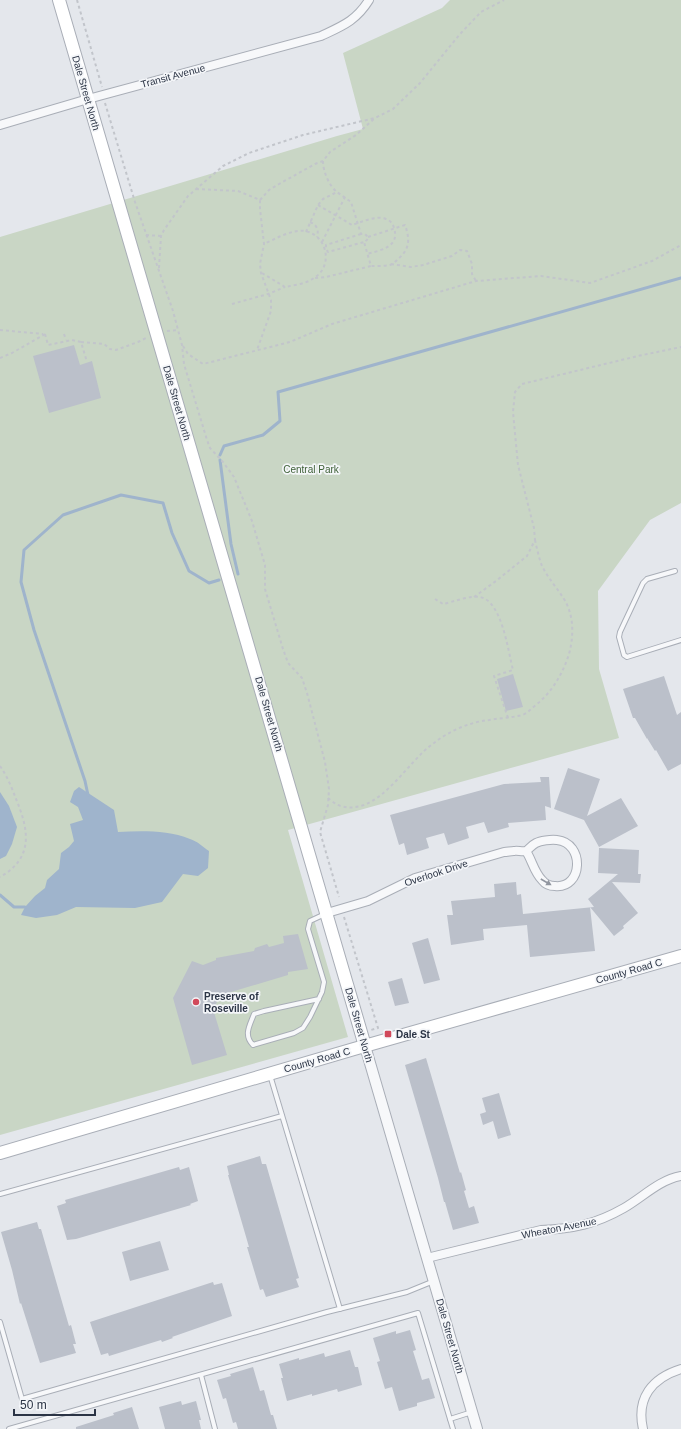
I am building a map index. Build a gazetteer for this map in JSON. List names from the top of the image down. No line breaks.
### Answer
{"streets":{"main road":["Dale Street North","County Road C"],"street":["Transit Avenue","Overlook Drive","Wheaton Avenue"]},"crossings":[["Transit Avenue","Dale Street North"],["Dale Street North","Overlook Drive"],["Dale Street North","County Road C"],["Dale Street North","Wheaton Avenue"]],"parks":["Central Park"],"places":{"other":["Preserve of Roseville"],"transit":["Dale St"]},"scale_bar":"50 m"}
